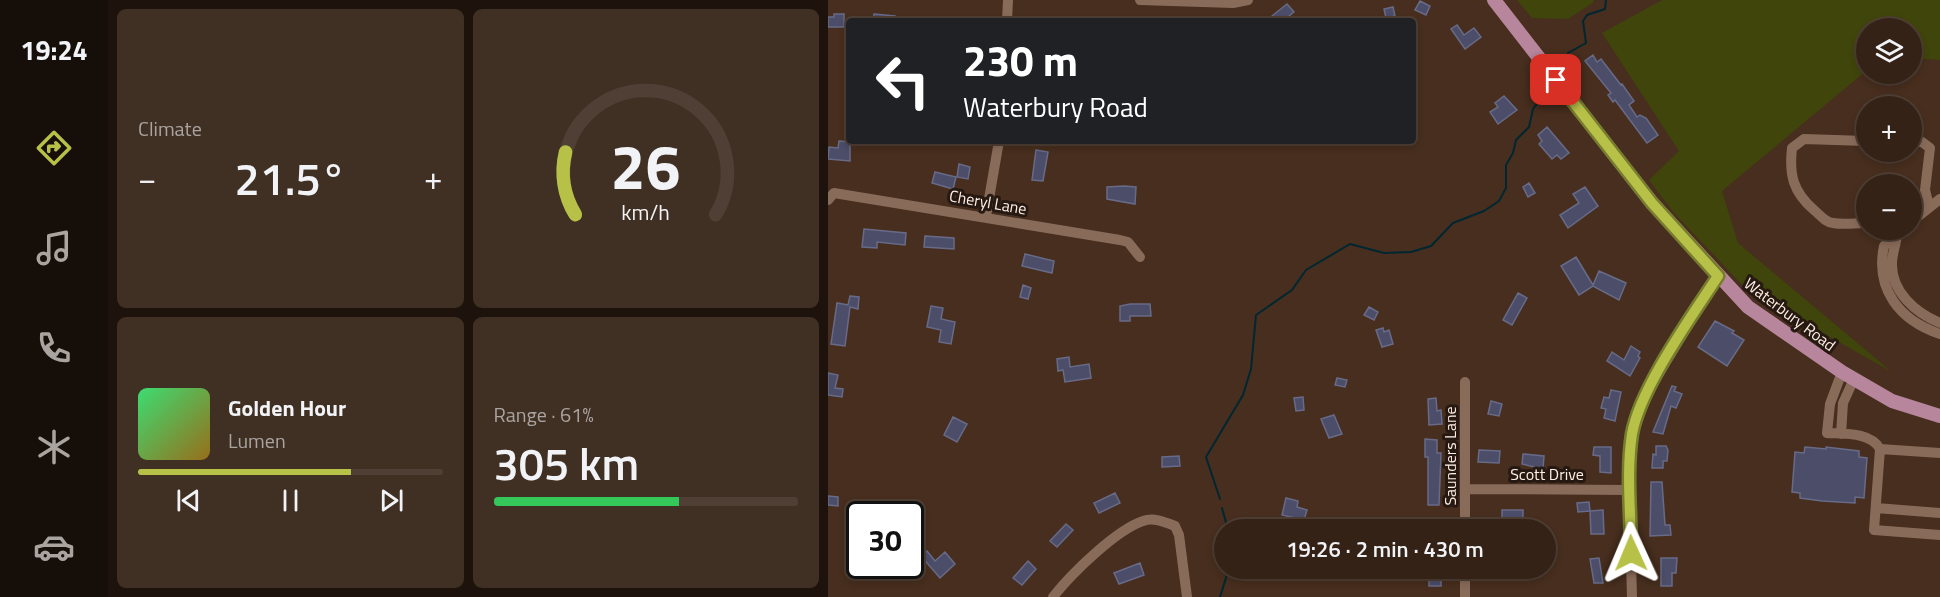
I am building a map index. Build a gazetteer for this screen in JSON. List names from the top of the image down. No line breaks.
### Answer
{"streets":{"main road":["Waterbury Road"],"street":["Cheryl Lane","Saunders Lane","Scott Drive"]},"crossings":[["Saunders Lane","Scott Drive"]],"page":{"tabs":"19:24","tile":["Climate",["Range · 61%","305 km"]],"map_buttons":["+","−"],"turn":["230 m","Waterbury Road"],"heat":["−","21.5°","+"],"song":["Golden Hour","Lumen"],"limit":"30","trip":"19:26 · 2 min · 430 m","gauge":["26","km/h"]}}
